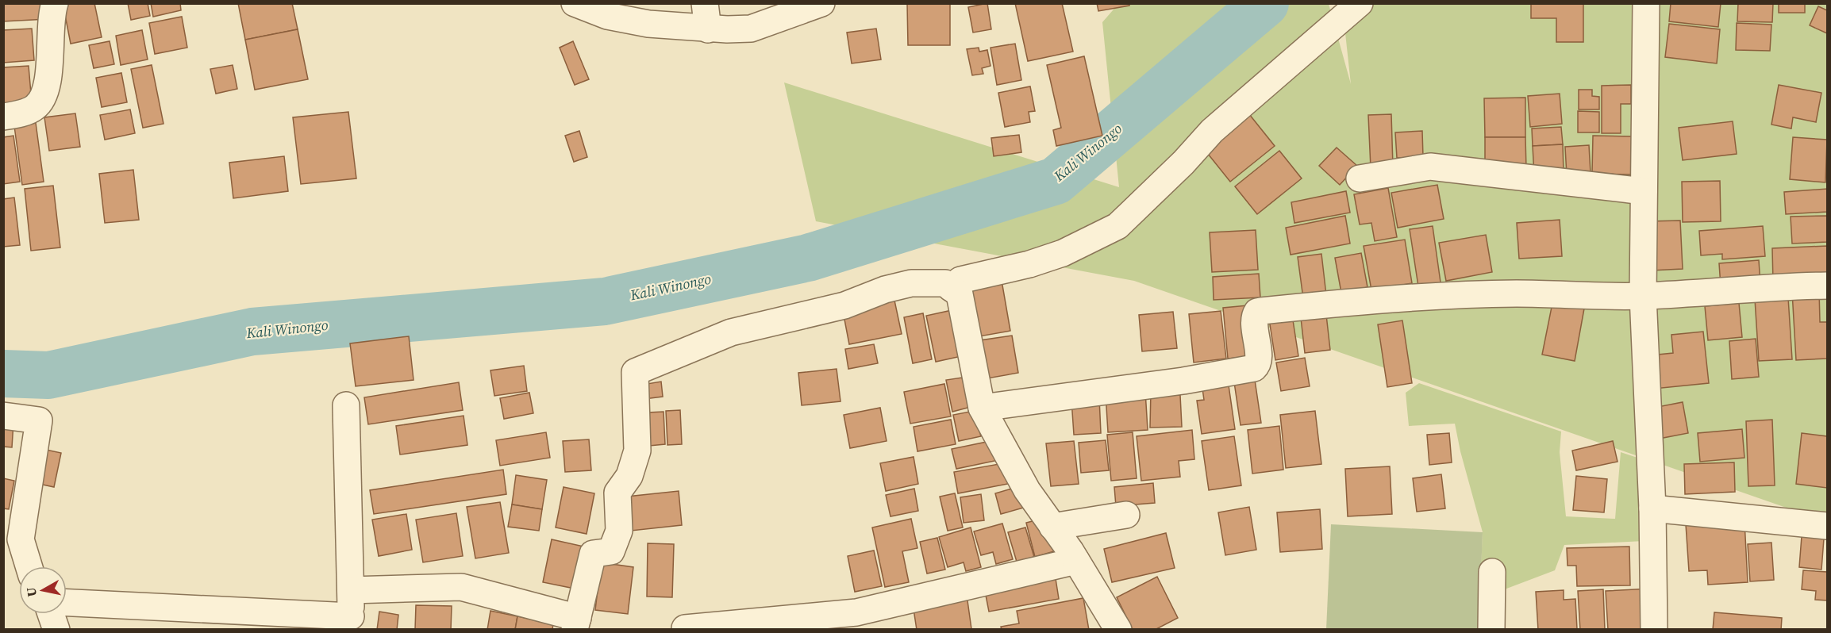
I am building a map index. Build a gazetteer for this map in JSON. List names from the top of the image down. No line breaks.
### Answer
{"water":["Kali Winongo"],"north":"left"}
